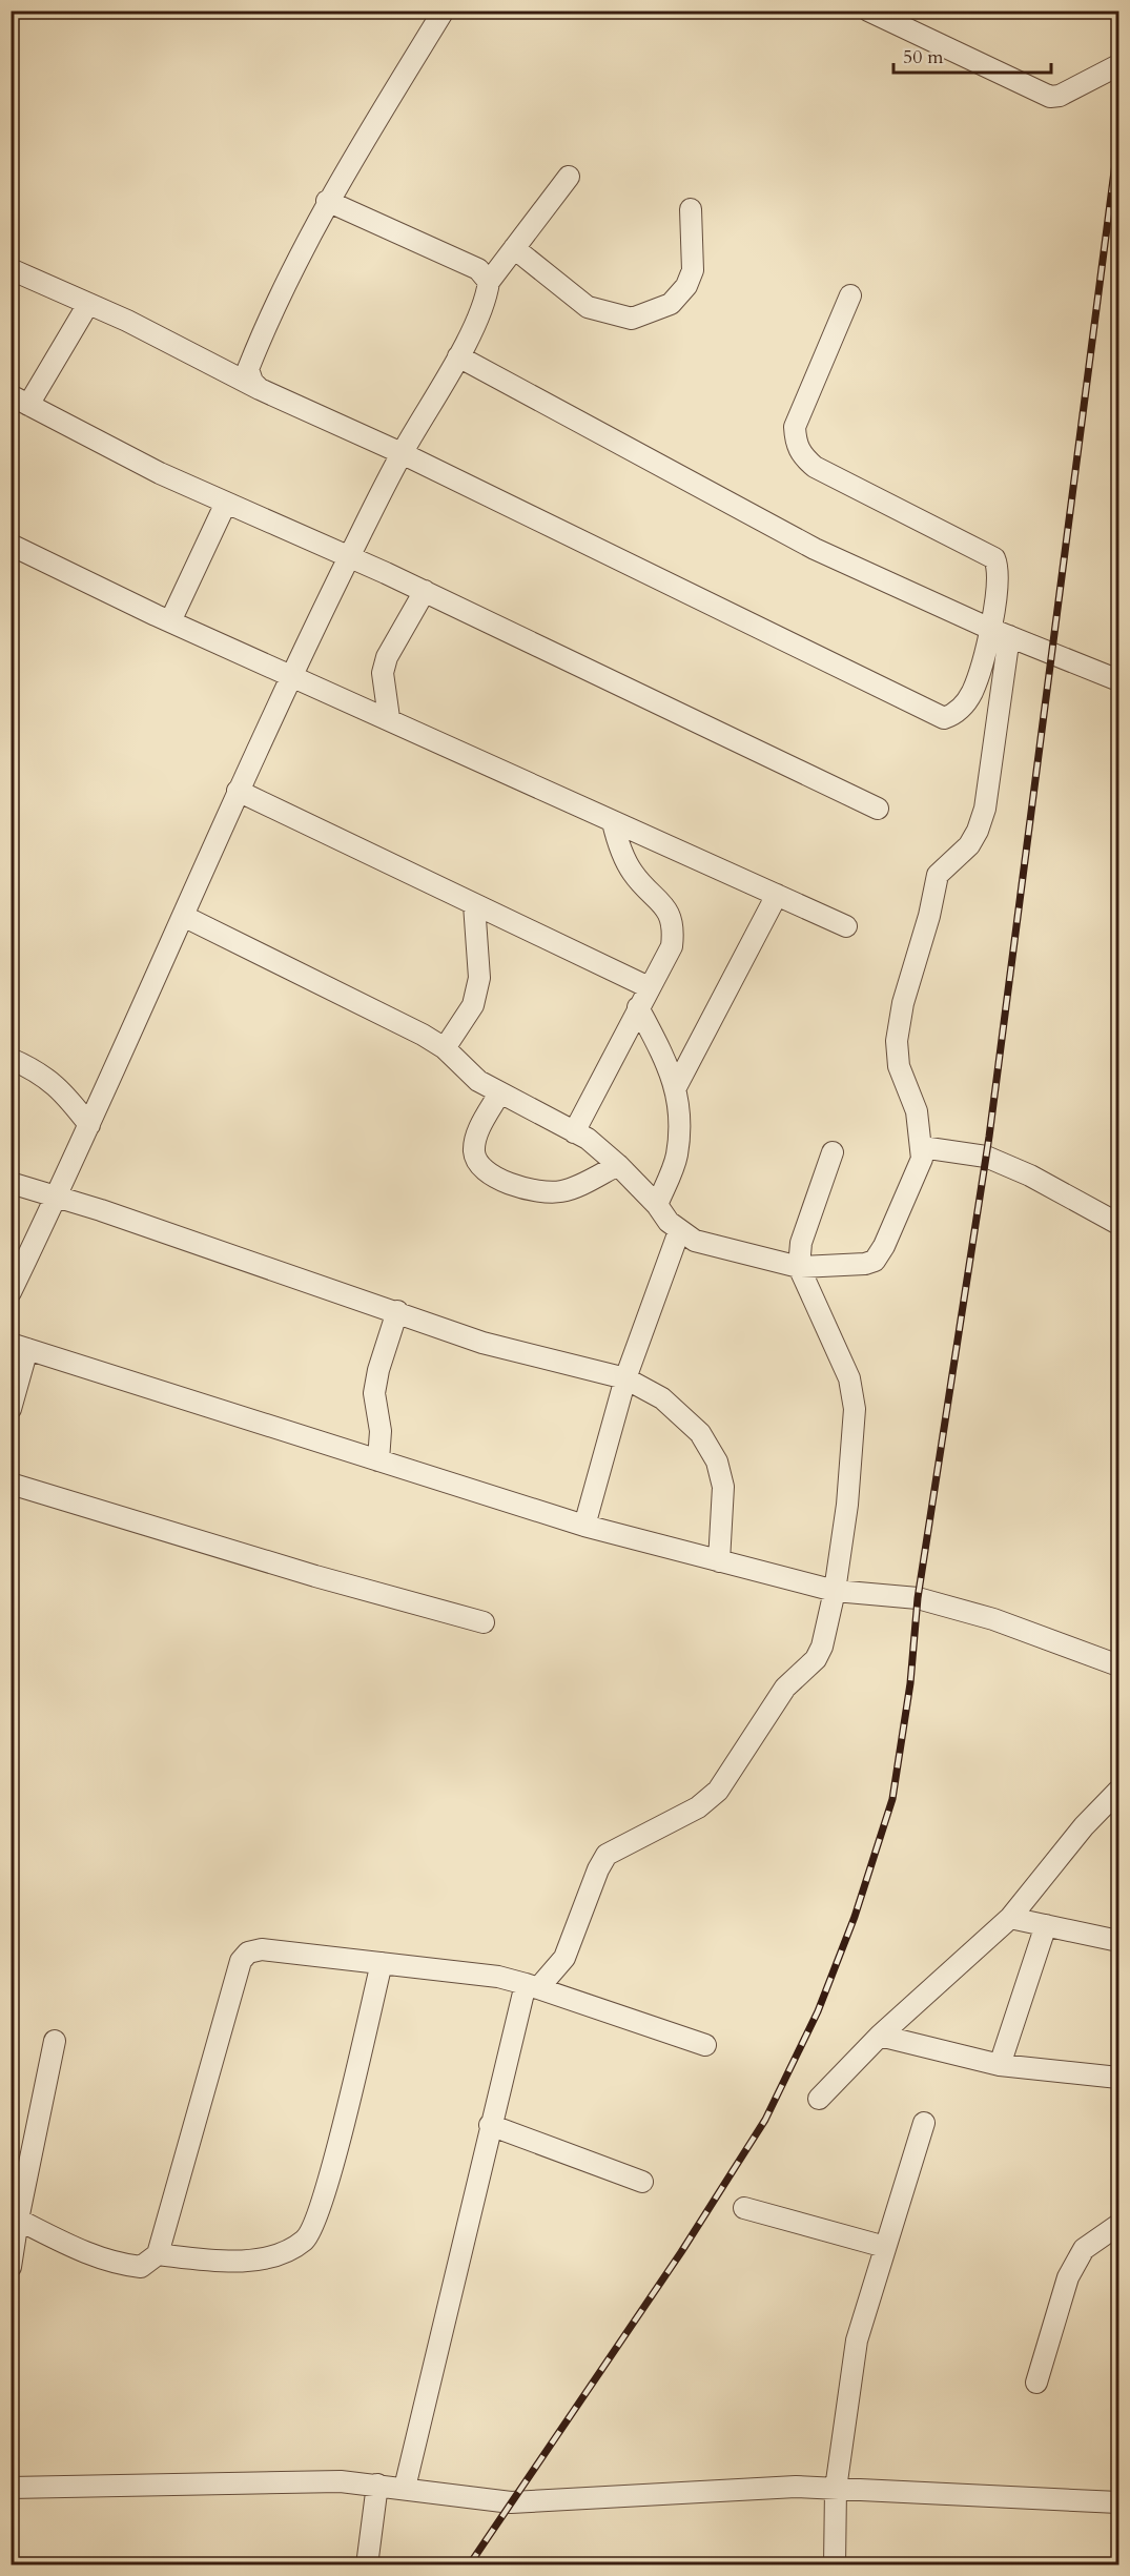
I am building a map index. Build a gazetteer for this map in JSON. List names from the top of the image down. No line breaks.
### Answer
{"scale_bar":"50 m"}
